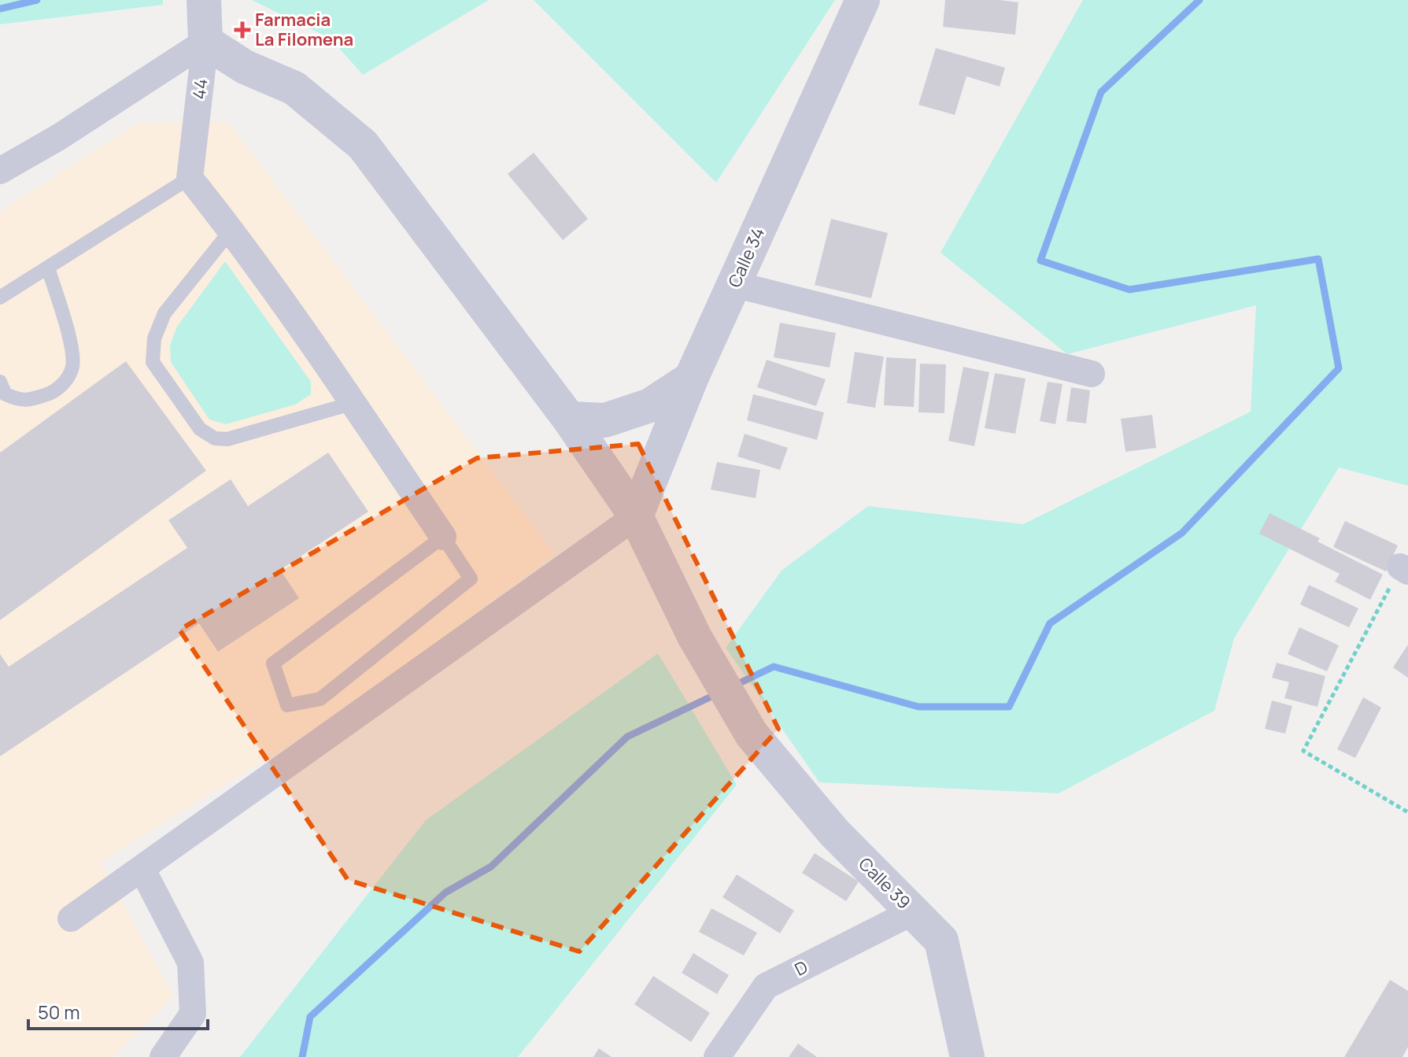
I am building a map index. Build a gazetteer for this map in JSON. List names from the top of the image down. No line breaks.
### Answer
{"streets":{"street":["44","Calle 34","Calle 39","D"]},"crossings":[["44","Calle 39"],["Calle 34","Calle 39"],["Calle 39","D"]],"places":{"health":["Farmacia La Filomena"]},"scale_bar":"50 m"}
